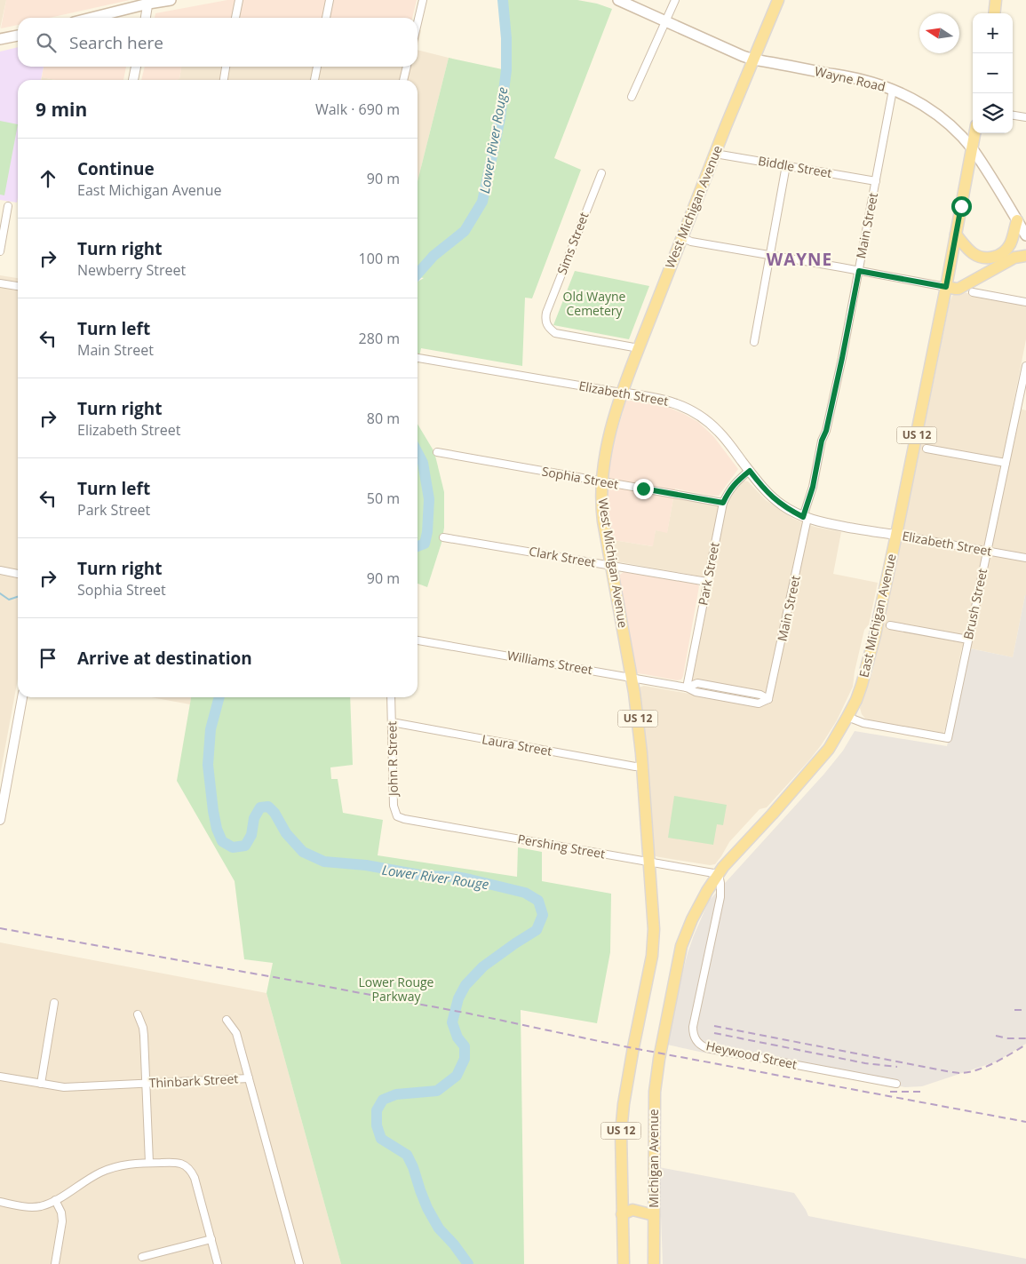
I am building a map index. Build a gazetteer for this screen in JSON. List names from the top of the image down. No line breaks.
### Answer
{"streets":{"main road":["Wayne Road","West Michigan Avenue","US 12","East Michigan Avenue","Michigan Avenue"],"street":["Biddle Street","Main Street","Sims Street","Elizabeth Street","Sophia Street","Clark Street","Park Street","Brush Street","Williams Street","Laura Street","John R Street","Pershing Street","Heywood Street","Thinbark Street"]},"crossings":[["Wayne Road","West Michigan Avenue"],["Wayne Road","Main Street"],["Wayne Road","East Michigan Avenue"],["Biddle Street","West Michigan Avenue"],["Biddle Street","Main Street"],["West Michigan Avenue","Sims Street"],["West Michigan Avenue","Elizabeth Street"],["West Michigan Avenue","US 12"],["West Michigan Avenue","Sophia Street"],["West Michigan Avenue","Clark Street"],["West Michigan Avenue","Williams Street"],["West Michigan Avenue","Laura Street"],["West Michigan Avenue","Pershing Street"],["Main Street","Elizabeth Street"],["Main Street","Williams Street"],["Elizabeth Street","Park Street"],["Elizabeth Street","Brush Street"],["Elizabeth Street","East Michigan Avenue"],["Sophia Street","Park Street"],["Clark Street","Park Street"],["Park Street","Williams Street"],["Brush Street","East Michigan Avenue"],["East Michigan Avenue","Pershing Street"],["East Michigan Avenue","Heywood Street"],["East Michigan Avenue","Michigan Avenue"],["Laura Street","John R Street"],["John R Street","Pershing Street"],["Pershing Street","Heywood Street"]],"districts":["WAYNE"],"water":["Lower River Rouge"],"parks":["Old Wayne Cemetery","Lower Rouge Parkway"],"north":"left","page":{"map_buttons":["+","−"],"search":"Search here","heading":["9 min","Walk · 690 m"],"list":[["Continue","East Michigan Avenue","90 m"],["Turn right","Newberry Street","100 m"],["Turn left","Main Street","280 m"],["Turn right","Elizabeth Street","80 m"],["Turn left","Park Street","50 m"],["Turn right","Sophia Street","90 m"],"Arrive at destination"]}}
